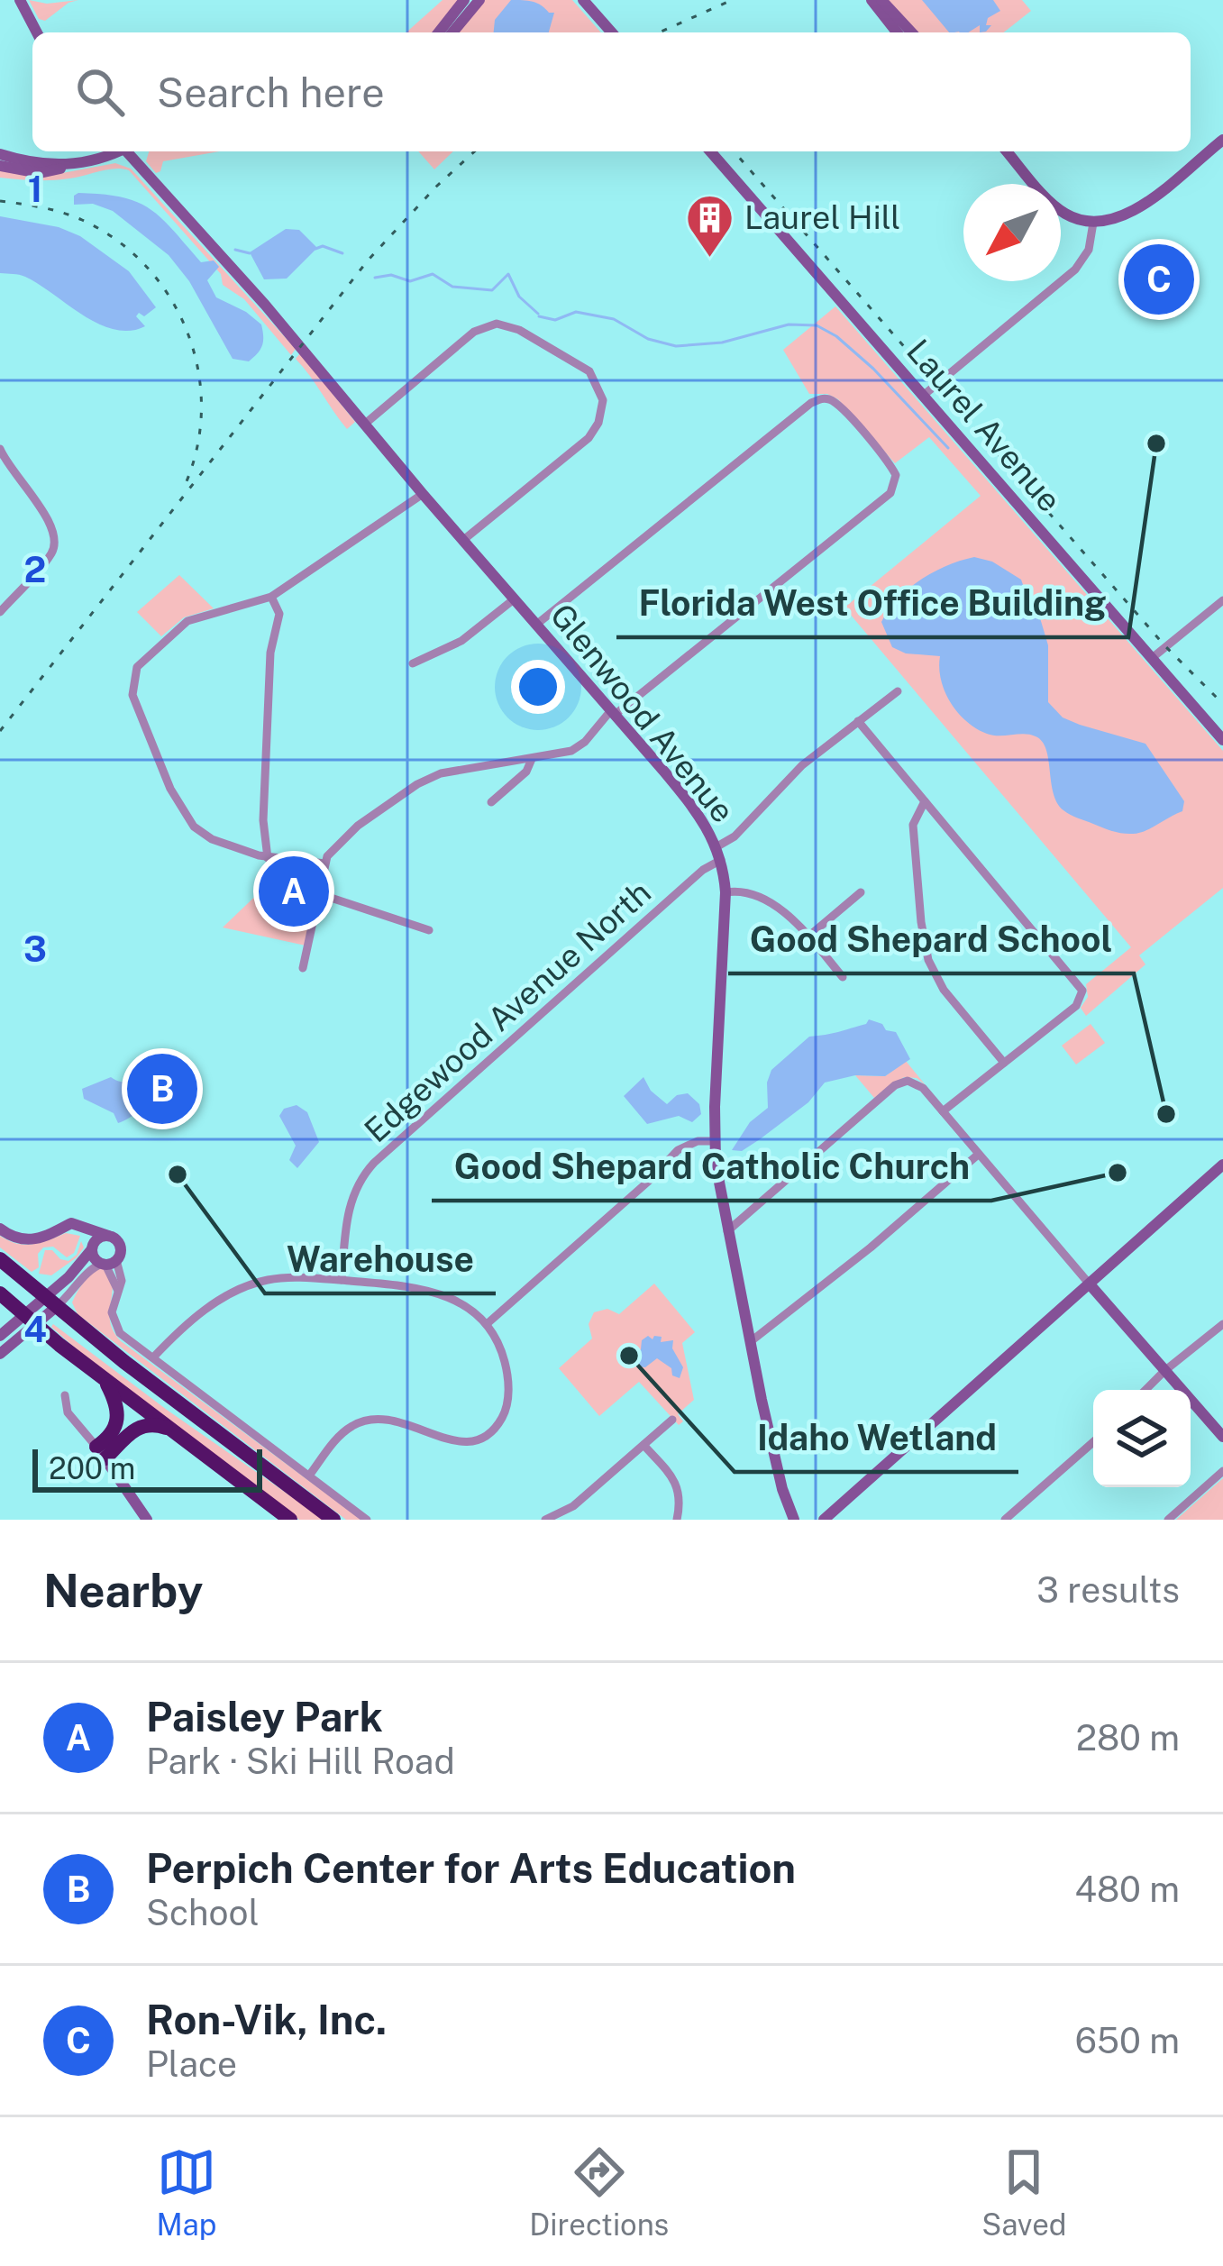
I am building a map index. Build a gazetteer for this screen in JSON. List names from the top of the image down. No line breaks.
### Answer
{"streets":{"street":["Laurel Avenue","Glenwood Avenue","Edgewood Avenue North"]},"crossings":[["Glenwood Avenue","Edgewood Avenue North"]],"places":{"building":["Laurel Hill"],"other":["Florida West Office Building","Good Shepard School","Good Shepard Catholic Church","Warehouse","Idaho Wetland"]},"scale_bar":"200 m","north":"bottom left","page":{"search":"Search here","pins":["C","A","B"],"scale":"200 m","heading":["Nearby","3 results"],"list":[{"mark":"A","name":"Paisley Park","note":"Park · Ski Hill Road","value":"280 m"},{"mark":"B","name":"Perpich Center for Arts Education","note":"School","value":"480 m"},{"mark":"C","name":"Ron-Vik, Inc.","note":"Place","value":"650 m"}],"nav":["Map","Directions","Saved"]},"grid":{"rows":["1","2","3","4"]}}
